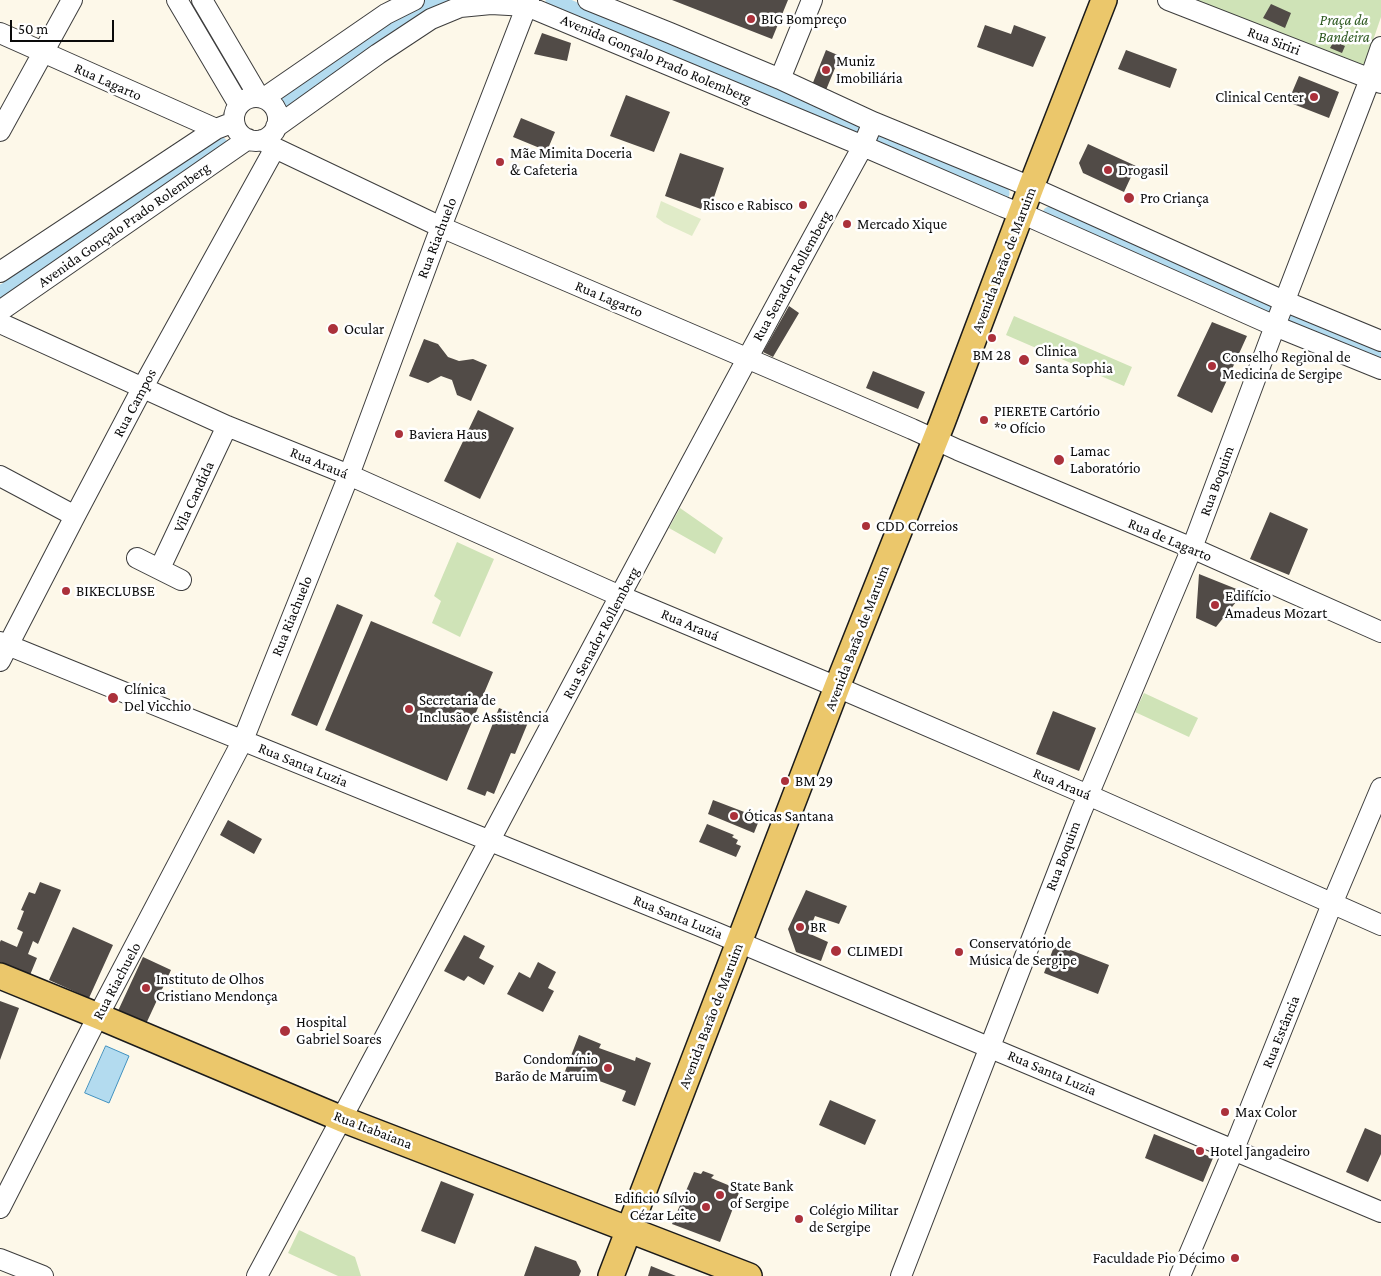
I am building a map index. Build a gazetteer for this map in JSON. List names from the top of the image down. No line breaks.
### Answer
{"streets":{"main road":["Avenida Barão de Maruim","Rua Itabaiana"],"street":["Rua Siriri","Avenida Gonçalo Prado Rolemberg","Rua Lagarto","Rua Riachuelo","Rua Senador Rollemberg","Rua Campos","Rua Arauá","Rua Boquim","Vila Candida","Rua de Lagarto","Rua Santa Luzia","Rua Estância"]},"crossings":[["Rua Siriri","Rua Boquim"],["Avenida Gonçalo Prado Rolemberg","Rua Lagarto"],["Avenida Gonçalo Prado Rolemberg","Rua Riachuelo"],["Avenida Gonçalo Prado Rolemberg","Avenida Barão de Maruim"],["Avenida Gonçalo Prado Rolemberg","Rua Senador Rollemberg"],["Avenida Gonçalo Prado Rolemberg","Rua Campos"],["Avenida Gonçalo Prado Rolemberg","Rua Boquim"],["Rua Lagarto","Rua Riachuelo"],["Rua Lagarto","Avenida Barão de Maruim"],["Rua Lagarto","Rua Senador Rollemberg"],["Rua Lagarto","Rua Campos"],["Rua Lagarto","Rua de Lagarto"],["Rua Riachuelo","Rua Arauá"],["Rua Riachuelo","Rua Santa Luzia"],["Rua Riachuelo","Rua Itabaiana"],["Avenida Barão de Maruim","Rua Arauá"],["Avenida Barão de Maruim","Rua Santa Luzia"],["Avenida Barão de Maruim","Rua Itabaiana"],["Rua Senador Rollemberg","Rua Arauá"],["Rua Senador Rollemberg","Rua Santa Luzia"],["Rua Senador Rollemberg","Rua Itabaiana"],["Rua Campos","Rua Arauá"],["Rua Campos","Rua Santa Luzia"],["Rua Arauá","Rua Boquim"],["Rua Arauá","Vila Candida"],["Rua Arauá","Rua Estância"],["Rua Boquim","Rua de Lagarto"],["Rua Boquim","Rua Santa Luzia"],["Rua Santa Luzia","Rua Estância"]],"parks":["Praça da Bandeira"],"places":["BIG Bompreço","Muniz Imobiliária","Clinical Center","Mãe Mimita Doceria & Cafeteria","Drogasil","Pro Criança","Risco e Rabisco","Mercado Xique","Ocular","BM 28","Clinica Santa Sophia","Conselho Regional de Medicina de Sergipe","PIERETE Cartório *º Ofício","Baviera Haus","Lamac Laboratório","CDD Correios","BIKECLUBSE","Edifício Amadeus Mozart","Clínica Del Vicchio","Secretaria de Inclusão e Assistência","BM 29","Óticas Santana","BR","CLIMEDI","Conservatório de Música de Sergipe","Instituto de Olhos Cristiano Mendonça","Hospital Gabriel Soares","Condomínio Barão de Maruim","Max Color","Hotel Jangadeiro","State Bank of Sergipe","Edificio Sílvio Cézar Leite","Colégio Militar de Sergipe","Faculdade Pio Décimo"],"scale_bar":"50 m"}
